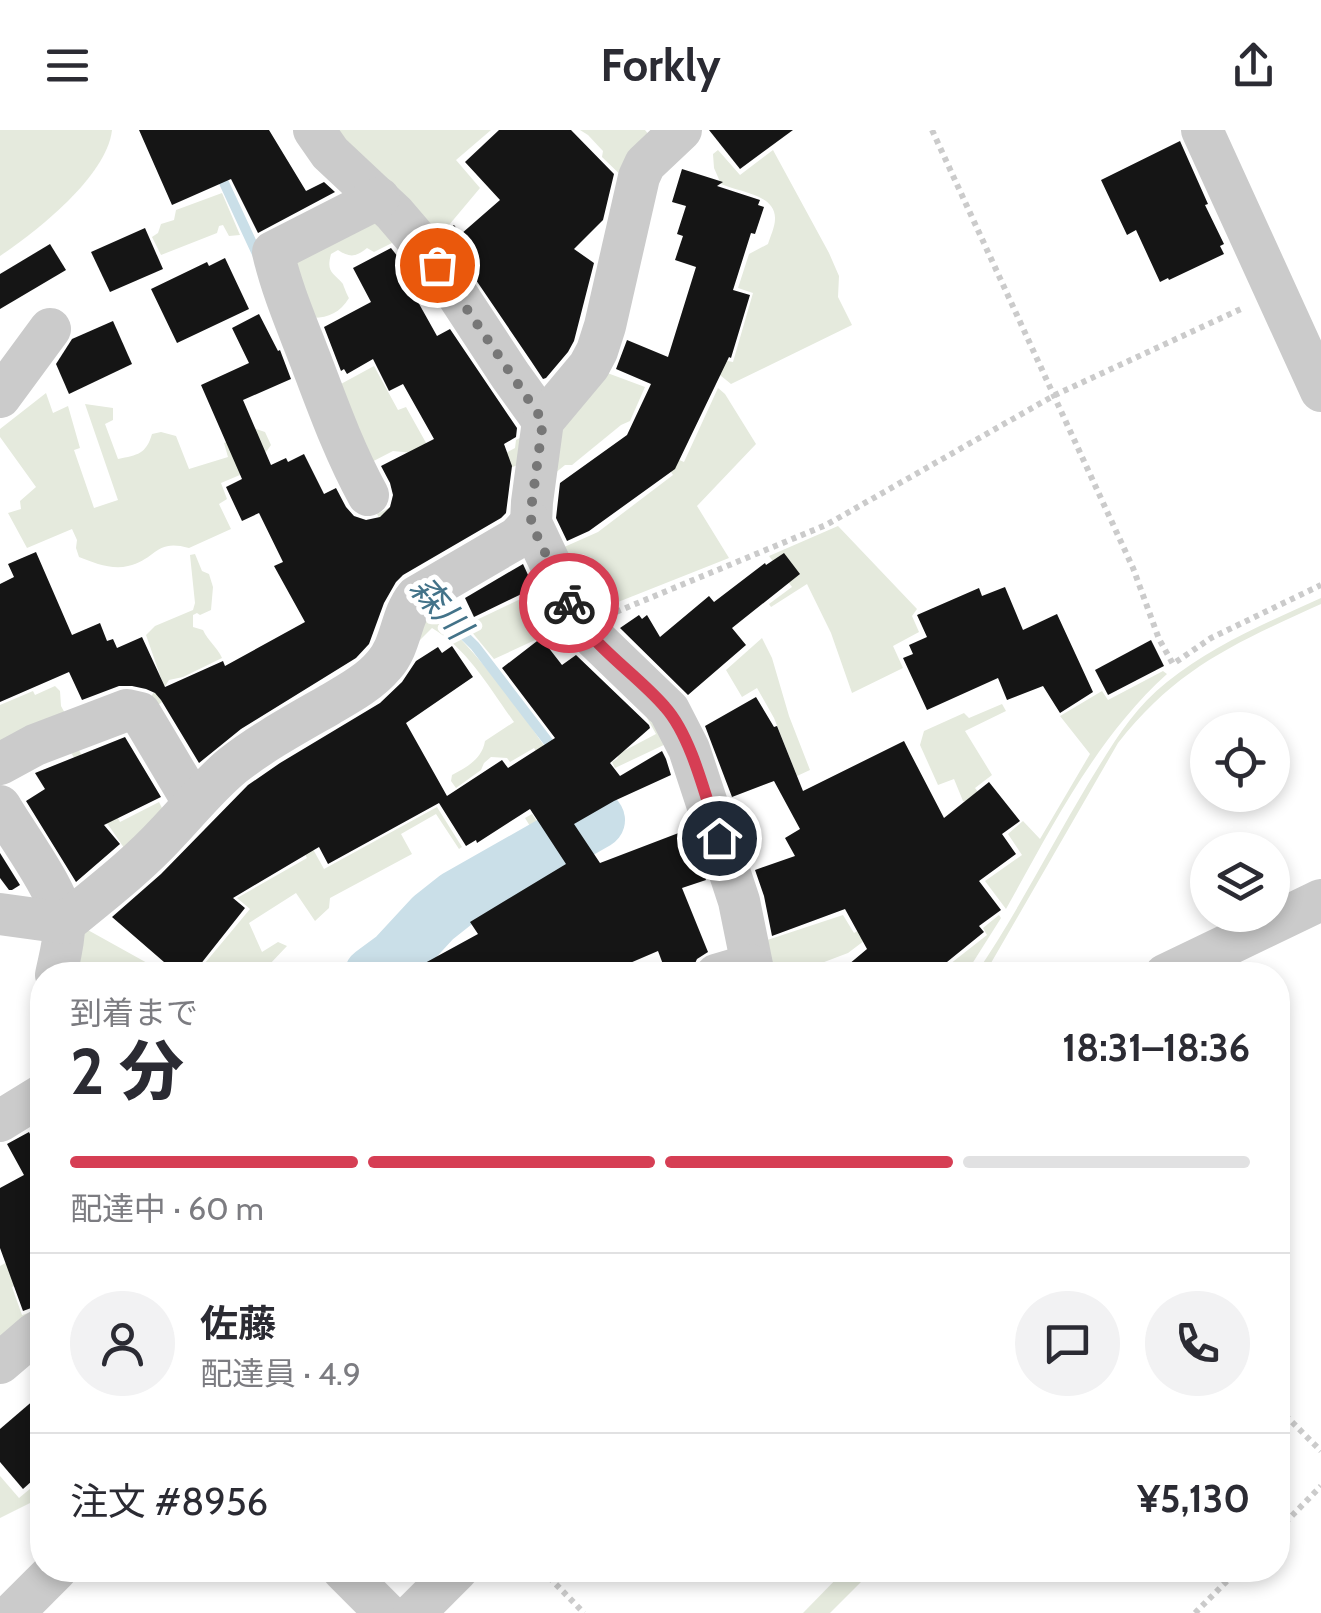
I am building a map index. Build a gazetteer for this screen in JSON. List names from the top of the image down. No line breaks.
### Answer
{"water":["森川"],"page":{"header":"Forkly","heading":["2 分","到着まで","18:31–18:36"],"panel":["佐藤","配達員 · 4.9","注文 #8956","¥5,130"],"bar":"配達中 · 60 m"}}
